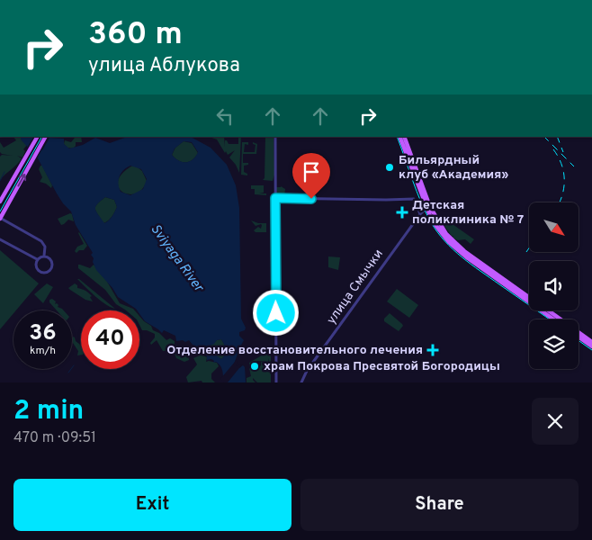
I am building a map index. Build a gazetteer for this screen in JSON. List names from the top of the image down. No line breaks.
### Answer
{"streets":{"street":["улица Смычки"]},"water":["Sviyaga River"],"places":{"other":["Бильярдный клуб «Академия»","храм Покрова Пресвятой Богородицы"],"health":["Детская поликлиника № 7","Отделение восстановительного лечения"]},"north":"bottom right","page":{"turn":["360 m","улица Аблукова"],"speed":"36 km/h","limit":"40","heading":["2 min","470 m · 09:51"],"buttons":["Exit","Share"]}}
